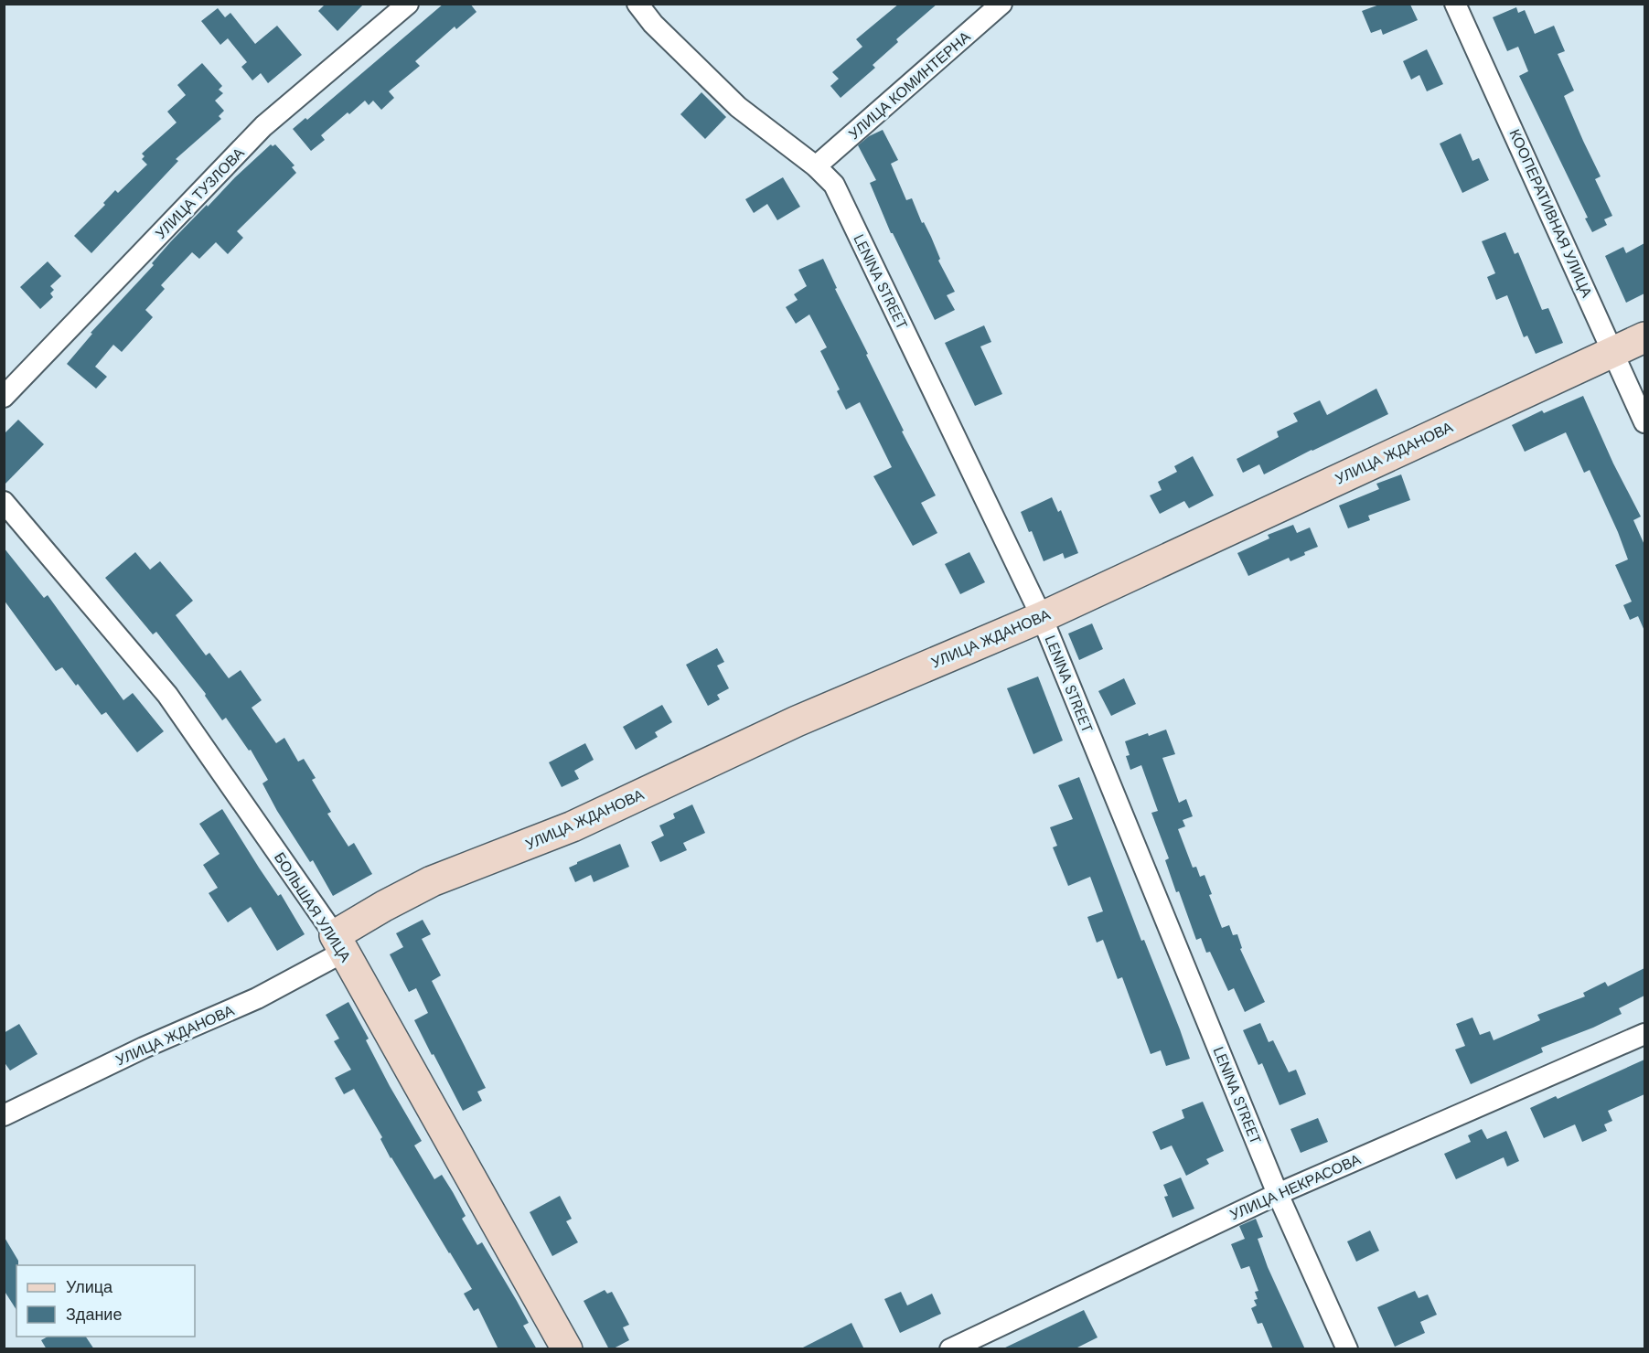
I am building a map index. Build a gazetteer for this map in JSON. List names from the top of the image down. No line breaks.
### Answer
{"streets":{"street":["УЛИЦА КОМИНТЕРНА","УЛИЦА ТУЗЛОВА","КООПЕРАТИВНАЯ УЛИЦА","LENINA STREET","УЛИЦА ЖДАНОВА","БОЛЬШАЯ УЛИЦА","УЛИЦА НЕКРАСОВА"]},"crossings":[["УЛИЦА КОМИНТЕРНА","LENINA STREET"],["КООПЕРАТИВНАЯ УЛИЦА","УЛИЦА ЖДАНОВА"],["LENINA STREET","УЛИЦА ЖДАНОВА"],["LENINA STREET","УЛИЦА НЕКРАСОВА"],["УЛИЦА ЖДАНОВА","БОЛЬШАЯ УЛИЦА"]],"legend":["Улица","Здание"]}
